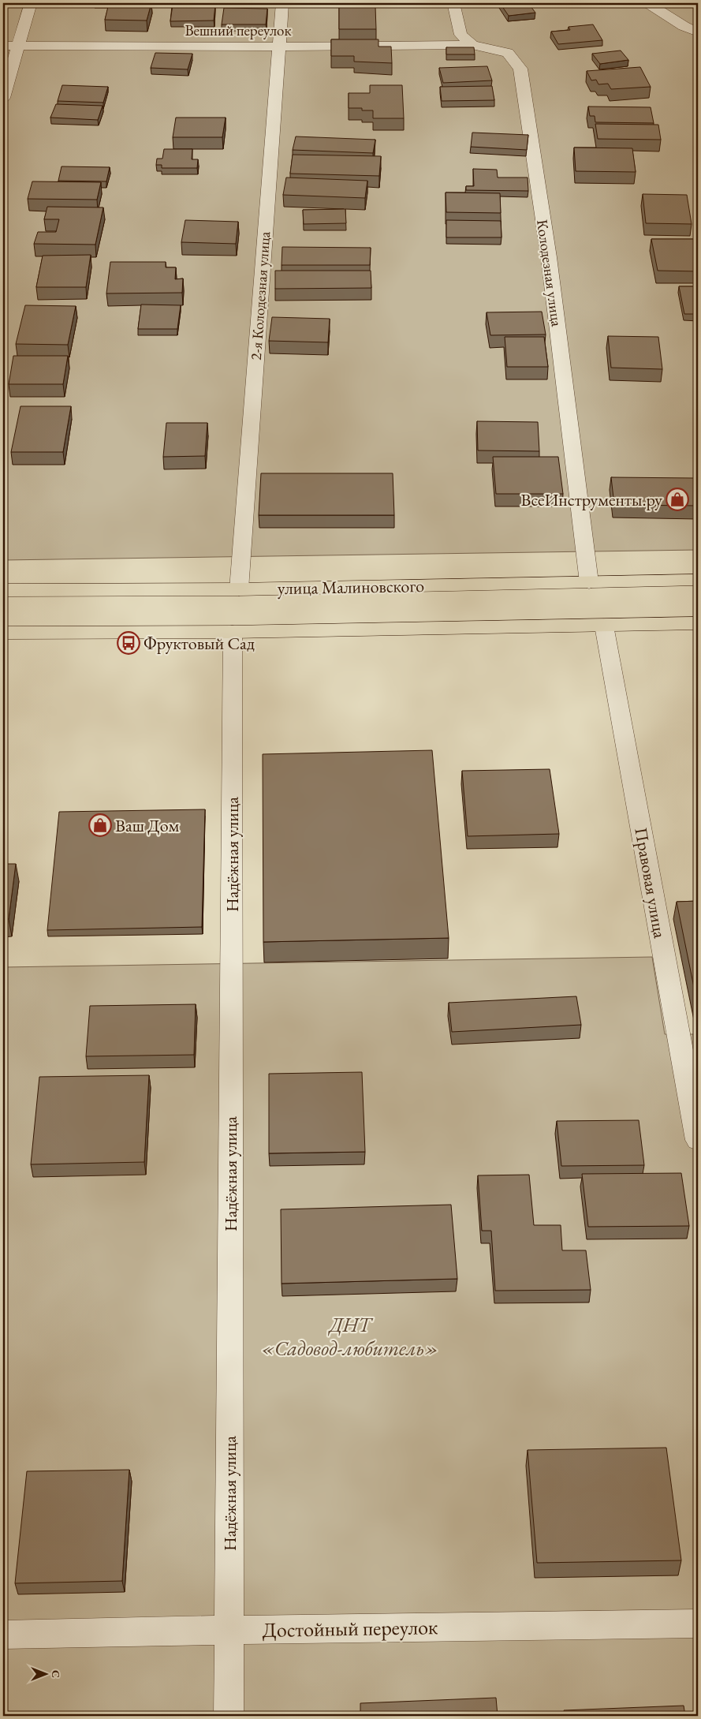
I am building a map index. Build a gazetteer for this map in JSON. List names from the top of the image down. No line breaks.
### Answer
{"streets":{"highway":["улица Малиновского"],"street":["Вешний переулок","Колодезная улица","2-я Колодезная улица","Надёжная улица","Правовая улица","Достойный переулок"]},"crossings":[["Вешний переулок","Колодезная улица"],["Вешний переулок","2-я Колодезная улица"],["Колодезная улица","улица Малиновского"],["2-я Колодезная улица","улица Малиновского"],["Надёжная улица","Достойный переулок"]],"parks":["ДНТ «Садовод-любитель»"],"places":{"shop":["ВсеИнструменты.ру","Ваш Дом"],"bus stop":["Фруктовый Сад"]},"north":"right"}
